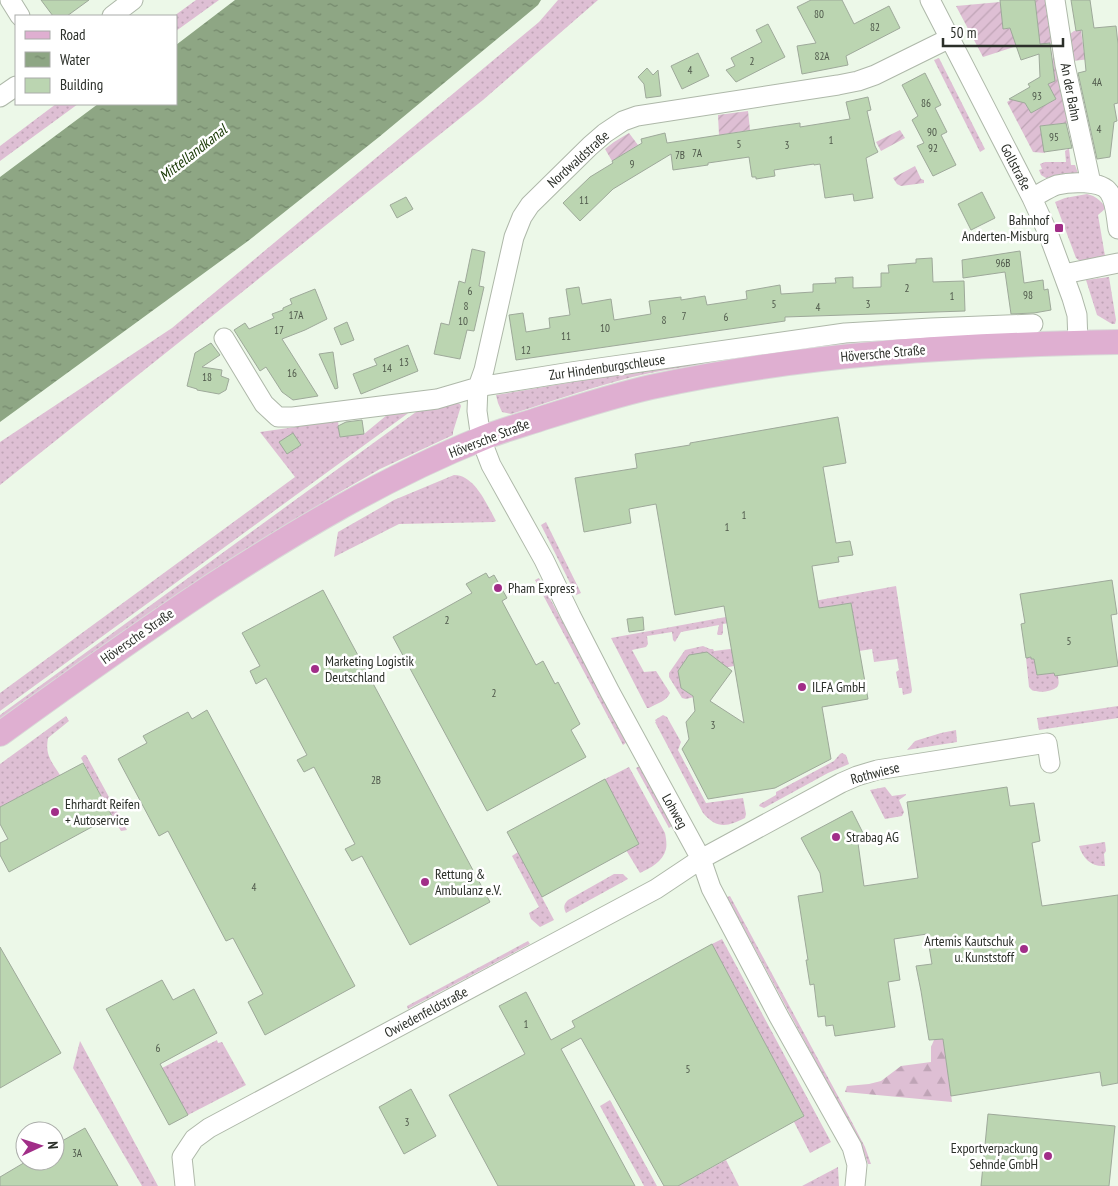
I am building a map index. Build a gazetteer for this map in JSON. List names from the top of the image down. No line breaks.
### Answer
{"streets":{"main road":["Höversche Straße"],"street":["An der Bahn","Nordwaldstraße","Gollstraße","Zur Hindenburgschleuse","Rothwiese","Lohweg","Owiedenfeldstraße"]},"crossings":[["Nordwaldstraße","Gollstraße"],["Nordwaldstraße","Höversche Straße"],["Nordwaldstraße","Zur Hindenburgschleuse"],["Nordwaldstraße","Lohweg"],["Gollstraße","Höversche Straße"],["Höversche Straße","Lohweg"],["Rothwiese","Lohweg"],["Rothwiese","Owiedenfeldstraße"],["Lohweg","Owiedenfeldstraße"]],"water":["Mittellandkanal"],"places":{"transit":["Bahnhof Anderten-Misburg"],"other":["Pham Express","Marketing Logistik Deutschland","ILFA GmbH","Ehrhardt Reifen + Autoservice","Strabag AG","Rettung & Ambulanz e.V.","Artemis Kautschuk u. Kunststoff","Exportverpackung Sehnde GmbH"]},"house_numbers":["80","82","82A","2","4","4A","93","86","4","90","95","1","5","3","92","7A","7B","9","11","96B","2","6","98","1","5","3","8","4","17A","7","6","8","10","10","17","11","12","13","14","16","18","1","1","2","5","2","3","2B","4","1","6","5","3","3A"],"legend":["Road","Water","Building"],"scale_bar":"50 m","north":"right"}
